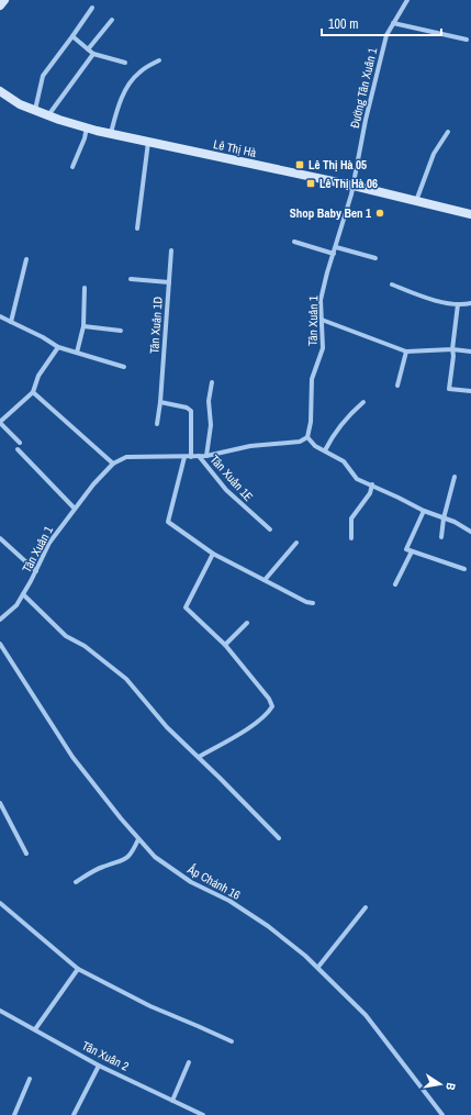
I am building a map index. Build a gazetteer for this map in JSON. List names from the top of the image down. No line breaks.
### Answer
{"streets":{"street":["Đường Tân Xuân 1","Lê Thị Hà","Tân Xuân 1","Tân Xuân 1D","Tân Xuân 1E","Ấp Chánh 16","Tân Xuân 2"]},"crossings":[["Đường Tân Xuân 1","Lê Thị Hà"],["Đường Tân Xuân 1","Tân Xuân 1"],["Lê Thị Hà","Tân Xuân 1"],["Tân Xuân 1","Tân Xuân 1E"]],"places":{"transit":["Lê Thị Hà 05","Lê Thị Hà 06"],"other":["Shop Baby Ben 1"]},"scale_bar":"100 m","north":"right"}
